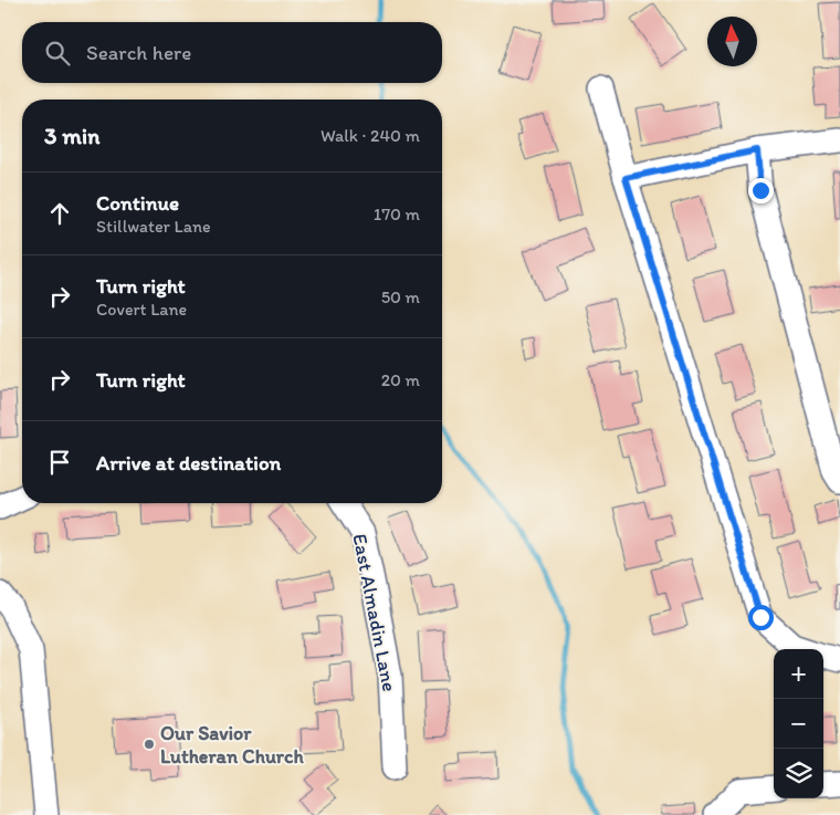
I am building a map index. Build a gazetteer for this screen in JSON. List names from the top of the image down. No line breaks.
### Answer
{"streets":{"street":["East Almadin Lane"]},"places":["Our Savior Lutheran Church"],"north":"top","page":{"search":"Search here","heading":["3 min","Walk · 240 m"],"list":[["Continue","Stillwater Lane","170 m"],["Turn right","Covert Lane","50 m"],["Turn right","20 m"],"Arrive at destination"],"map_buttons":["+","−"]}}
